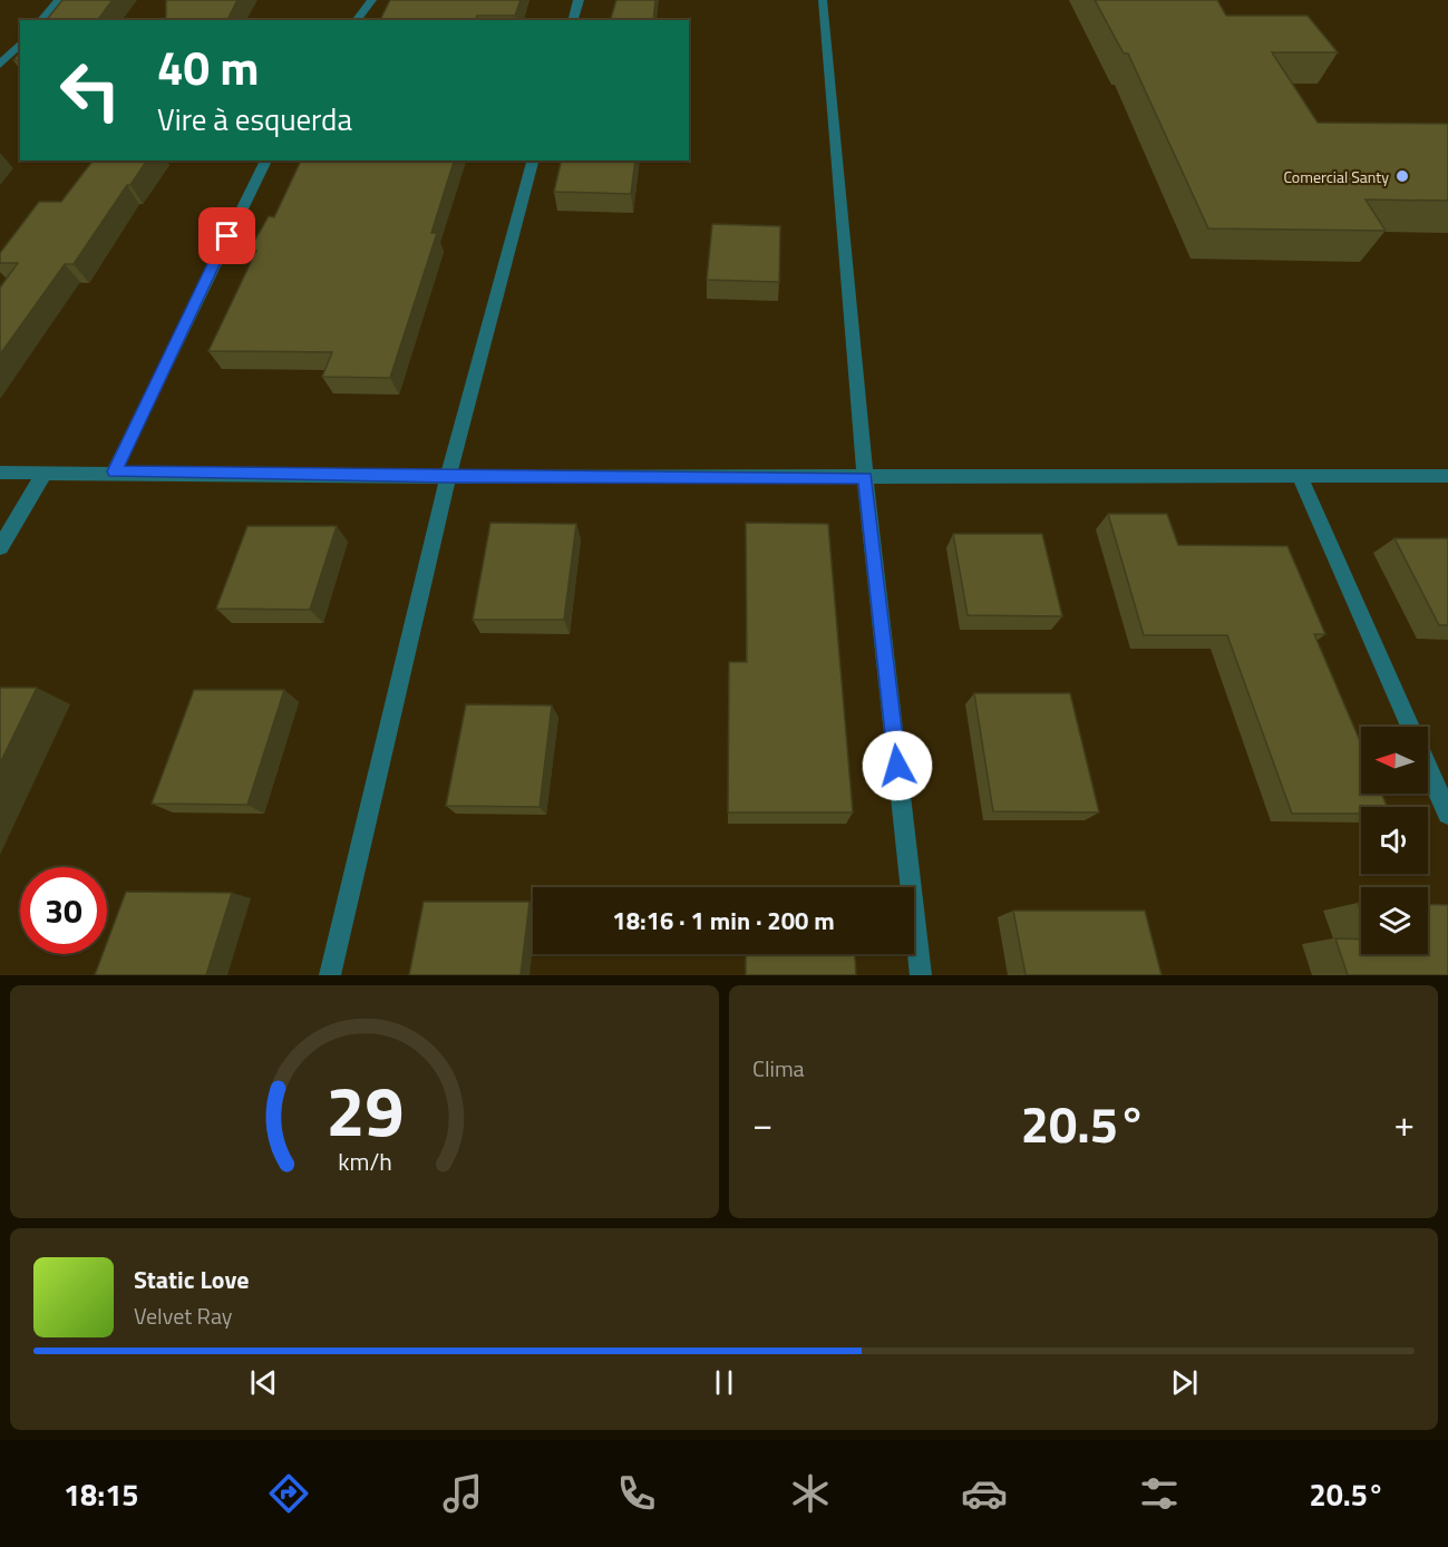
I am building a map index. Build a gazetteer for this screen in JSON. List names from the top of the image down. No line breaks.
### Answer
{"places":["Comercial Santy"],"north":"left","page":{"turn":["40 m","Vire à esquerda"],"limit":"30","trip":"18:16 · 1 min · 200 m","tile":"Clima","heat":["−","20.5°","+"],"song":["Static Love","Velvet Ray"],"tabs":["18:15","20.5°"],"gauge":["29","km/h"]}}
